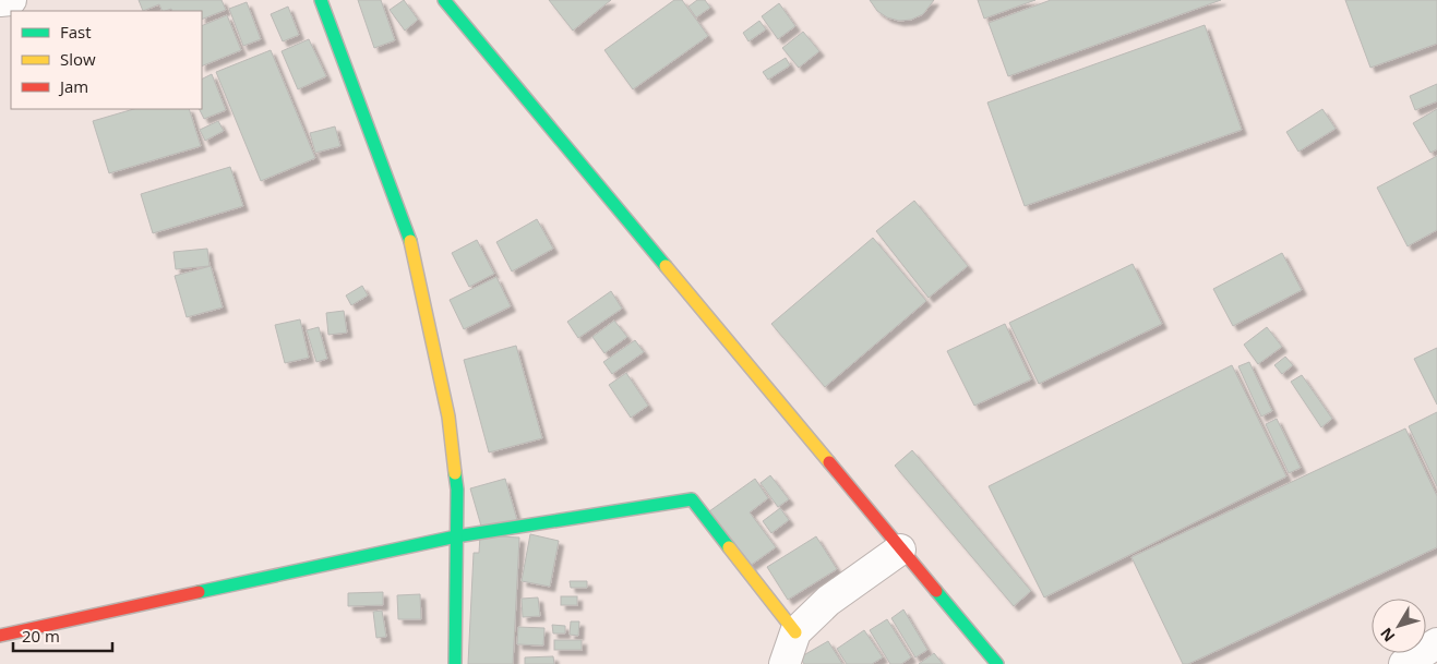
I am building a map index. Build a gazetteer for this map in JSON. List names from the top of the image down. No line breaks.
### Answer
{"legend":["Fast","Slow","Jam"],"scale_bar":"20 m","north":"bottom left"}
